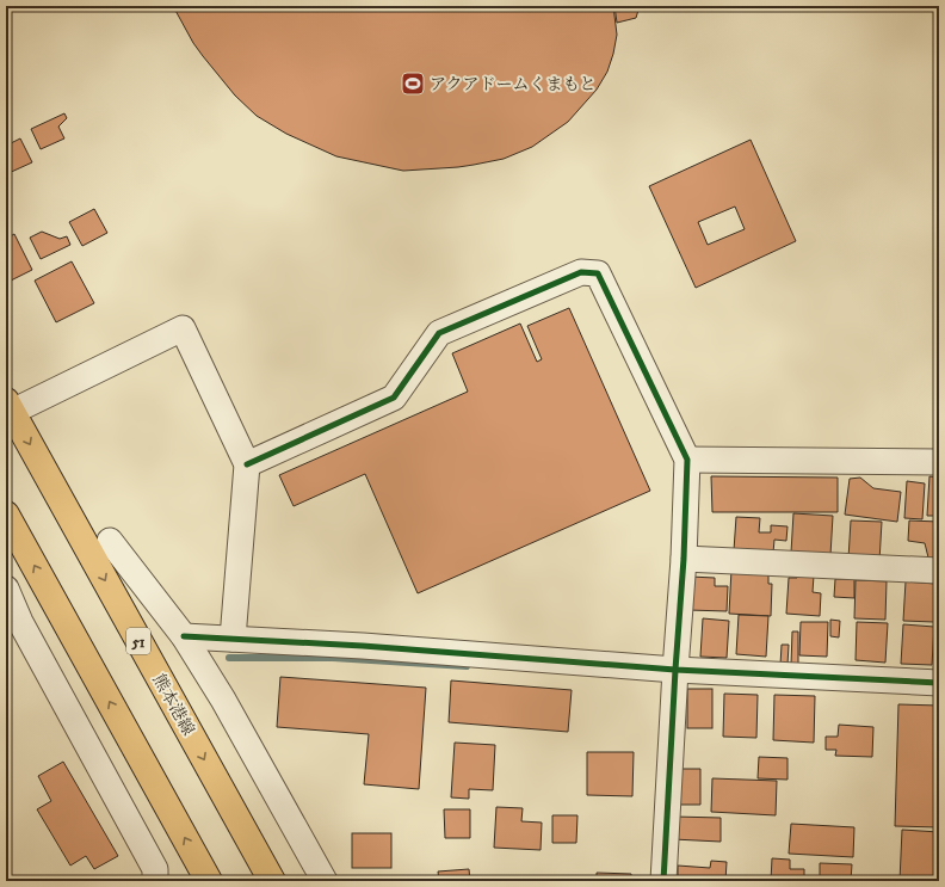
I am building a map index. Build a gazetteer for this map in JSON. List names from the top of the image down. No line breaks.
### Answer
{"streets":{"main road":["51","熊本港線"]},"places":{"sports":["アクアドームくまもと"]}}
